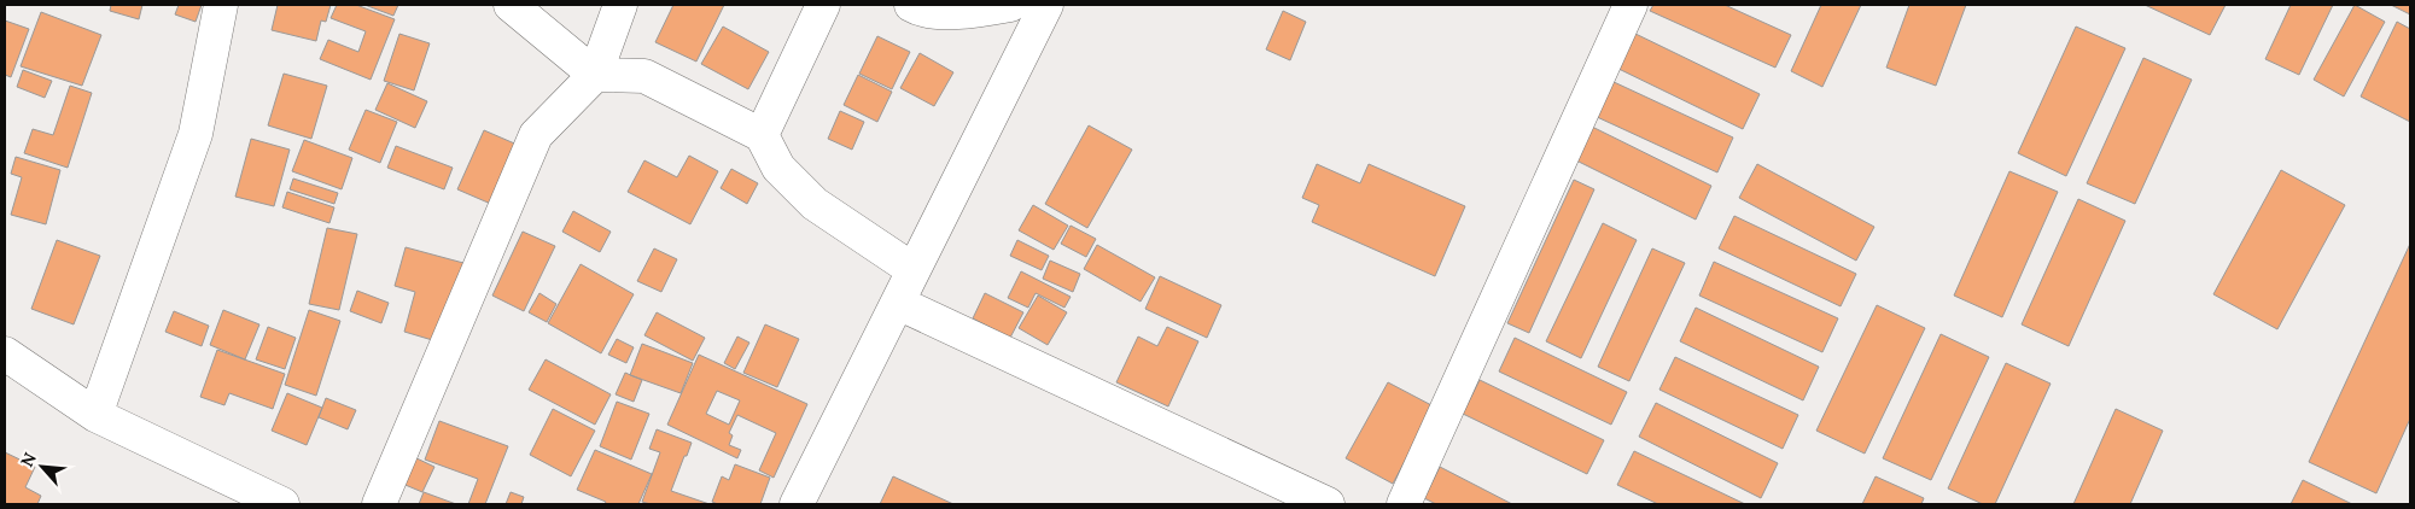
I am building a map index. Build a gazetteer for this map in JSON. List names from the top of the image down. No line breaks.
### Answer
{"north":"top left"}
